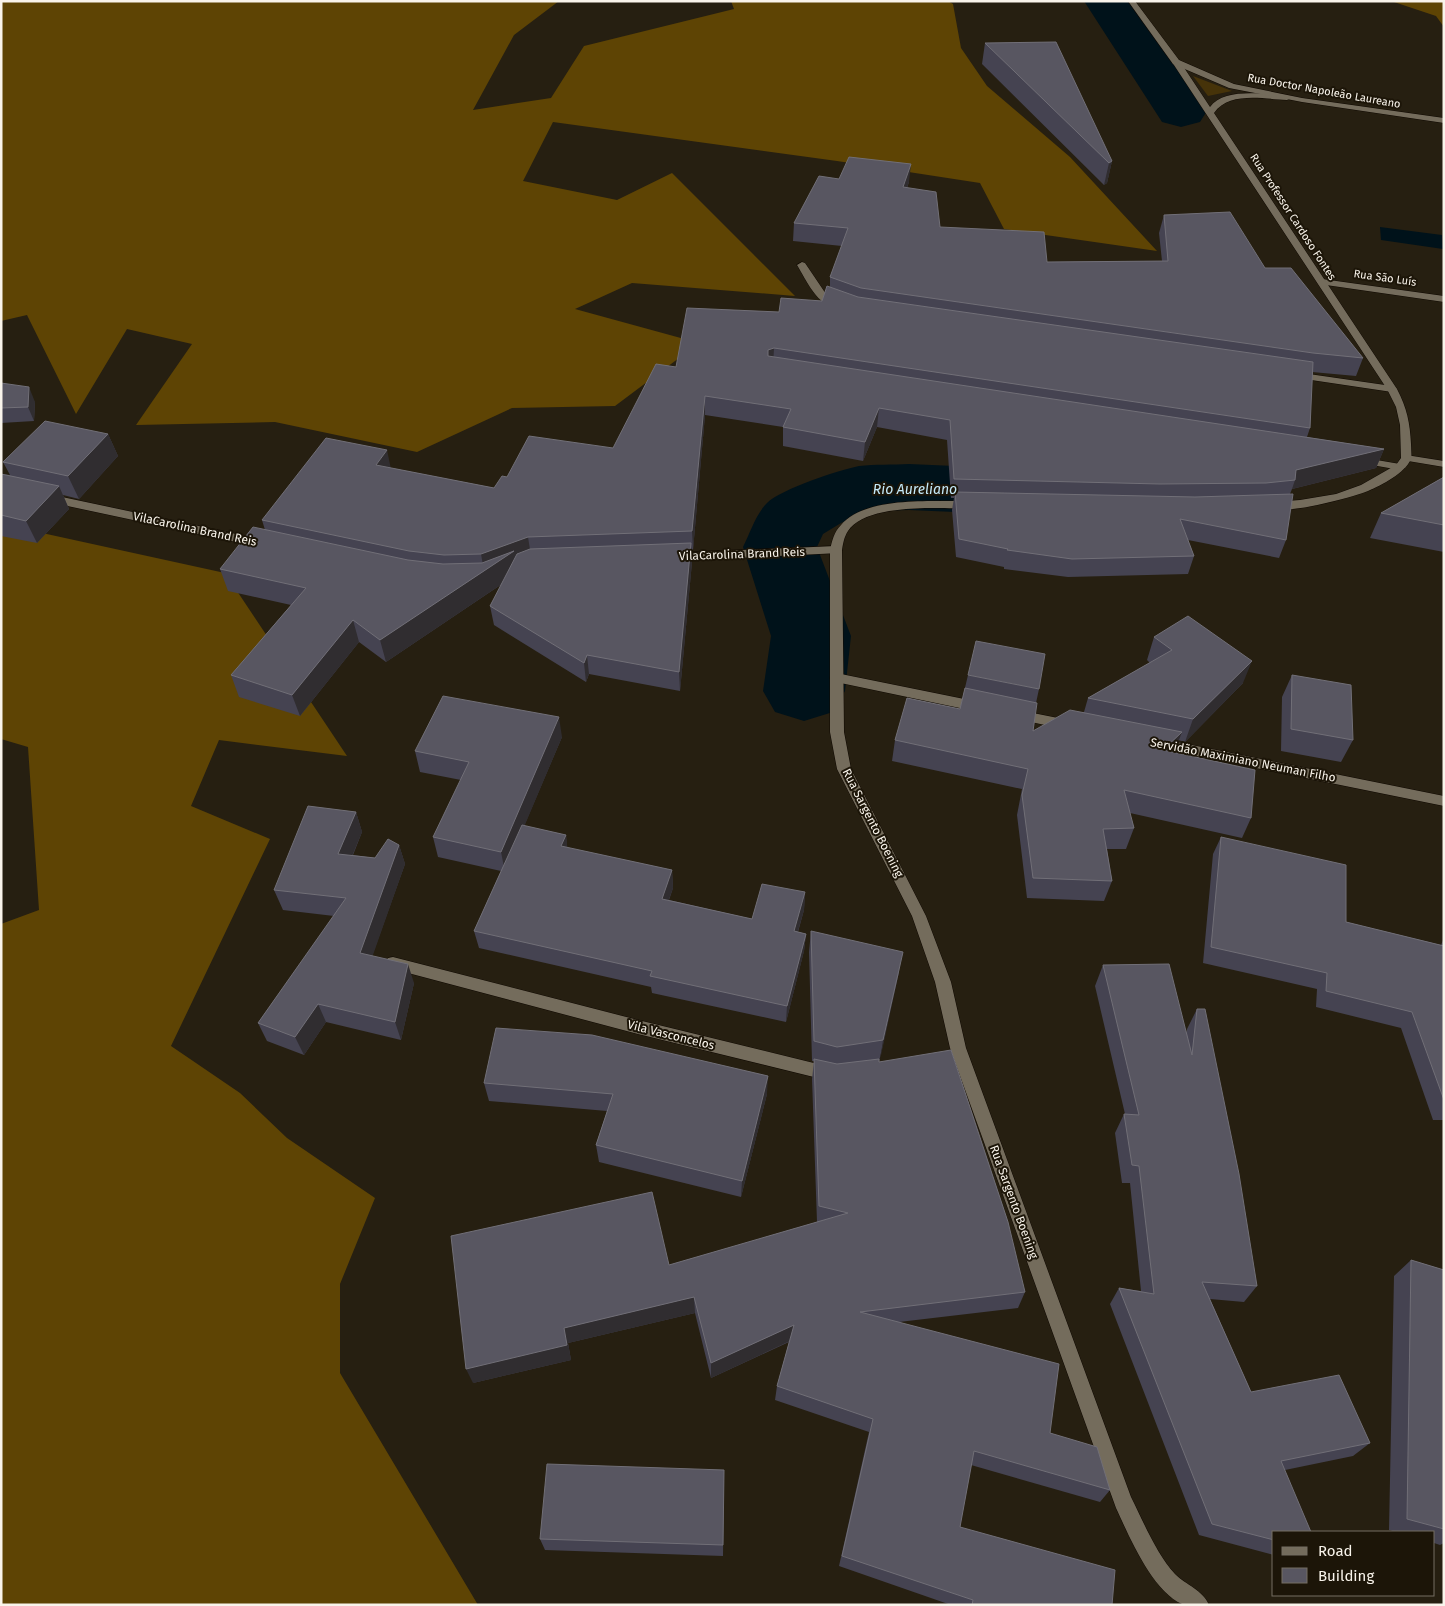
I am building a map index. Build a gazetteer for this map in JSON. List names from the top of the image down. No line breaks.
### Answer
{"streets":{"street":["Rua Doctor Napoleão Laureano","Rua Professor Cardoso Fontes","Rua São Luís","VilaCarolina Brand Reis","Servidão Maximiano Neuman Filho","Rua Sargento Boening","Vila Vasconcelos"]},"crossings":[["Rua Doctor Napoleão Laureano","Rua Professor Cardoso Fontes"],["Rua Professor Cardoso Fontes","Rua São Luís"],["VilaCarolina Brand Reis","Rua Sargento Boening"]],"water":["Rio Aureliano"],"legend":["Road","Building"]}
